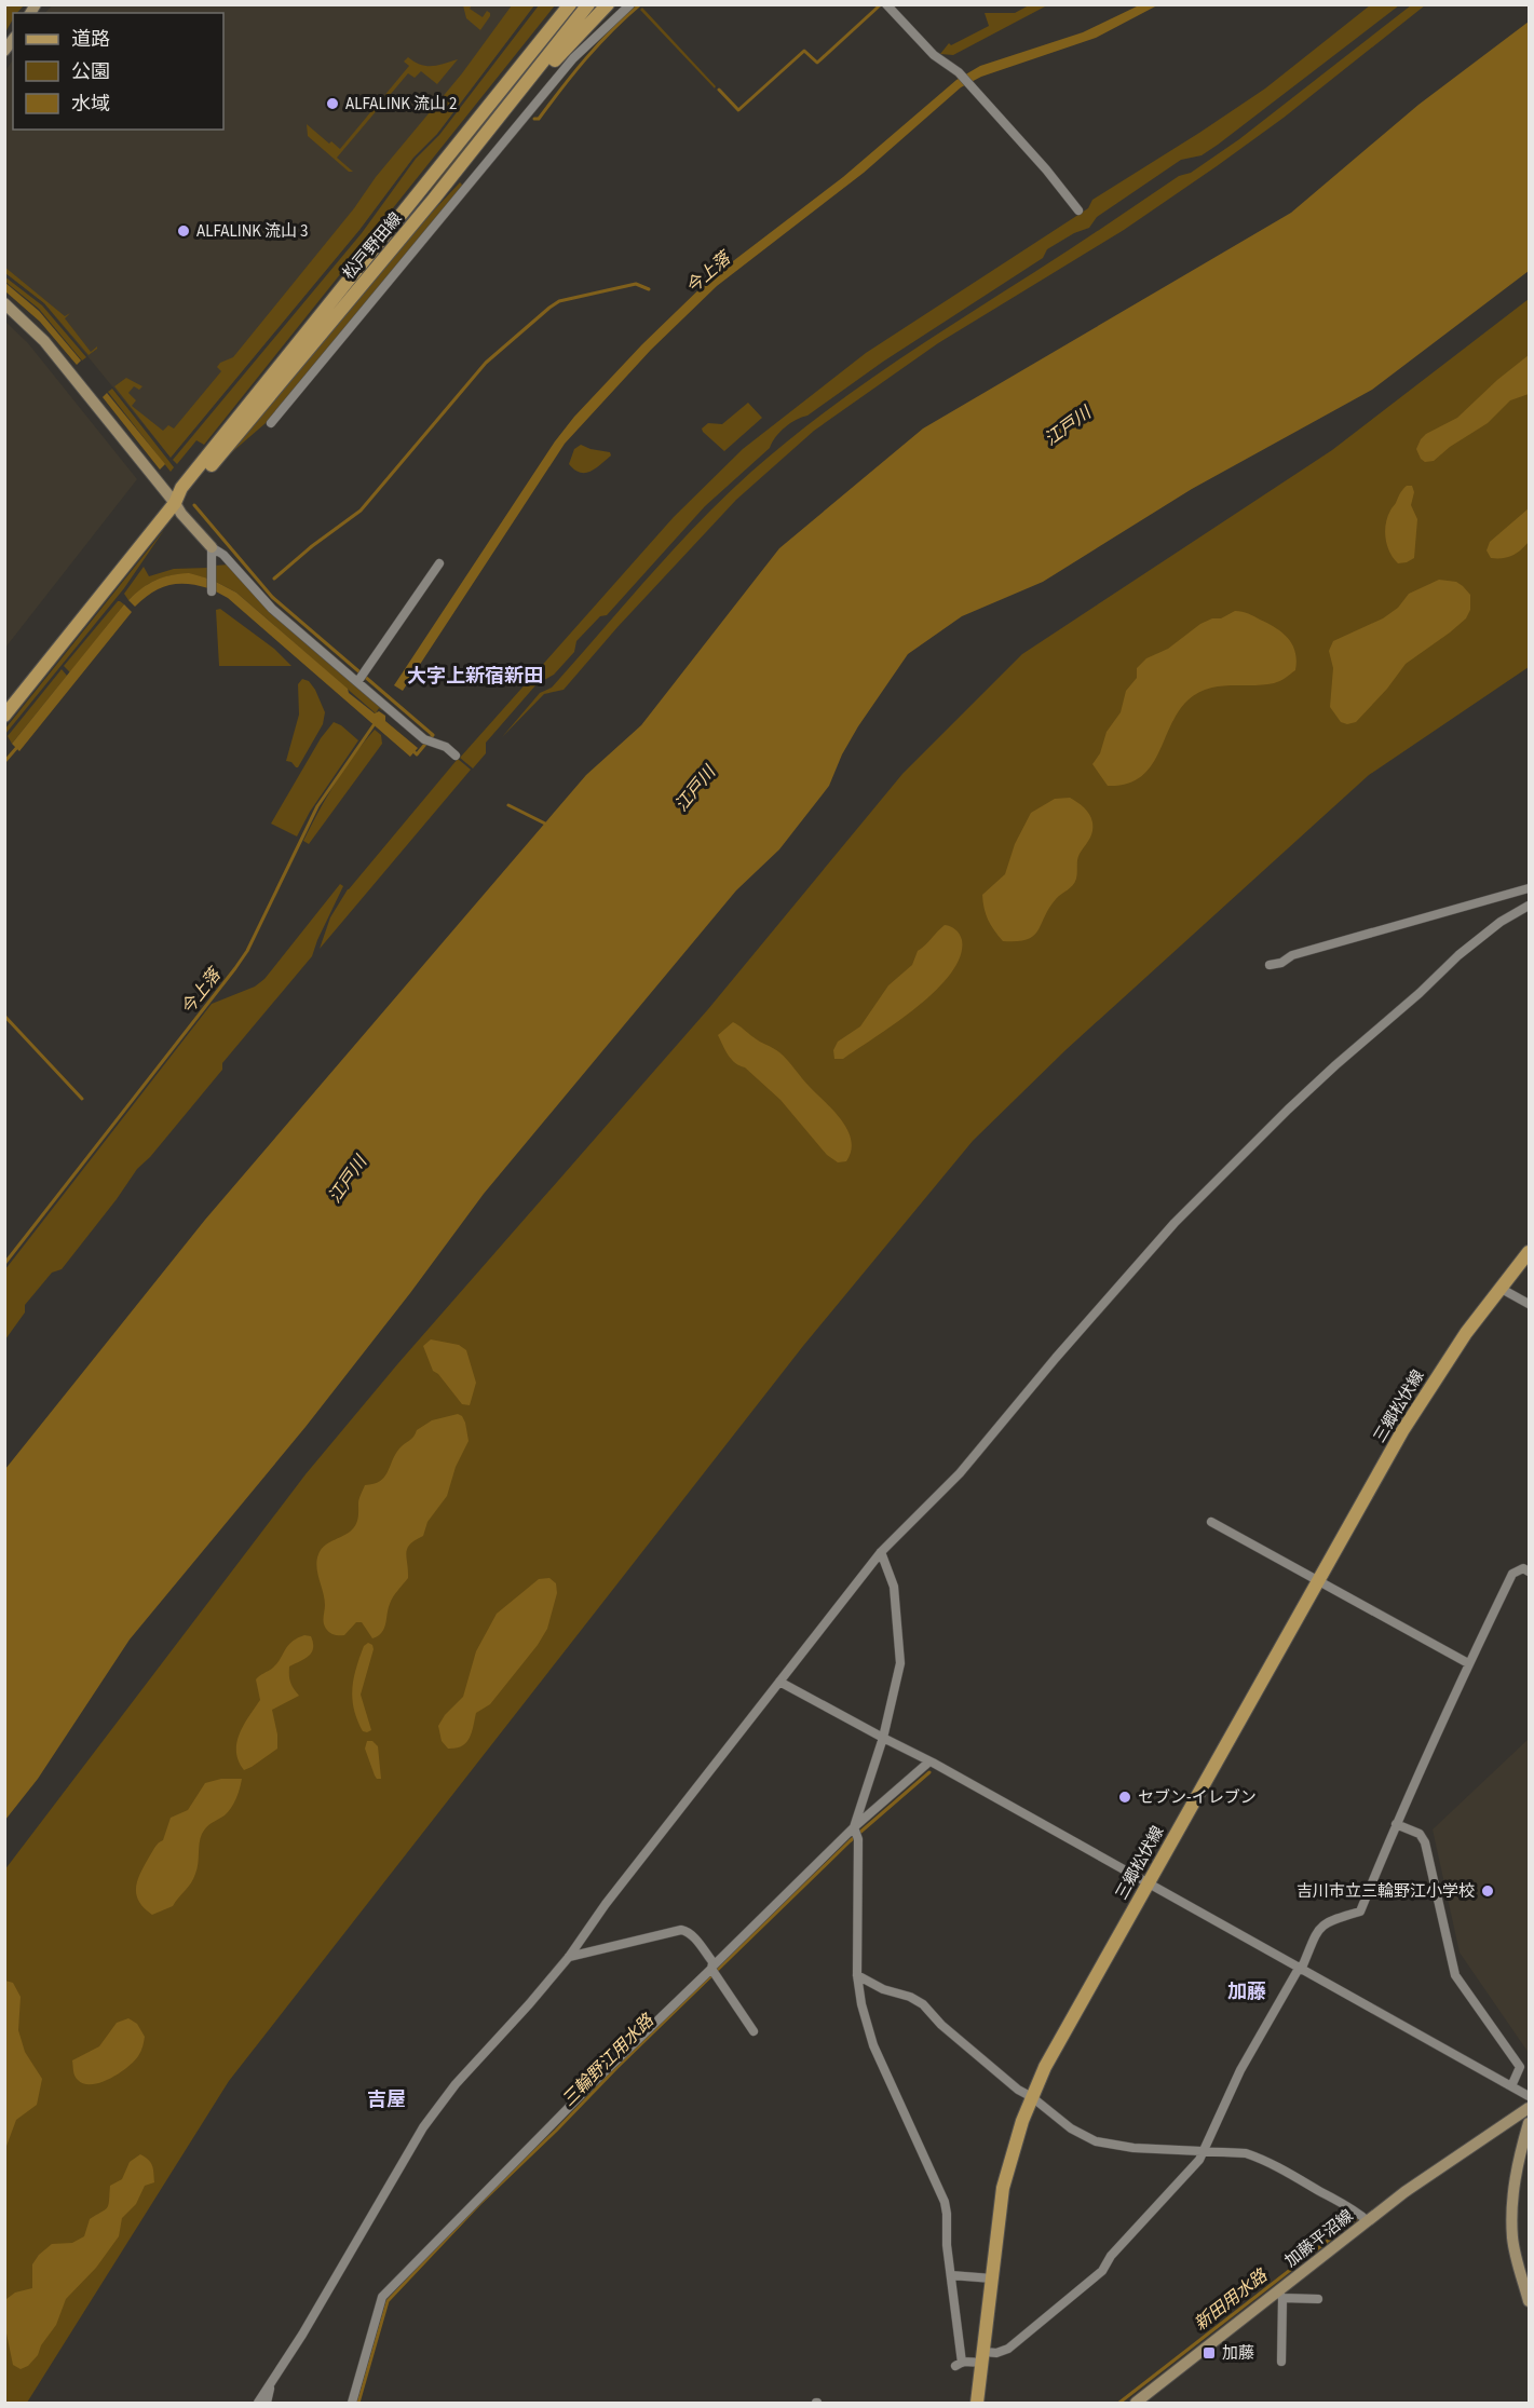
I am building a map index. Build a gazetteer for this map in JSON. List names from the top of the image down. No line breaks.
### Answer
{"streets":{"main road":["松戸野田線","三郷松伏線","加藤平沼線"]},"districts":["大字上新宿新田","加藤","吉屋"],"water":["今上落","江戸川","三輪野江用水路","新田用水路"],"places":{"other":["ALFALINK 流山 2","ALFALINK 流山 3","セブン-イレブン","吉川市立三輪野江小学校"],"transit":["加藤"]},"legend":["道路","公園","水域"]}
